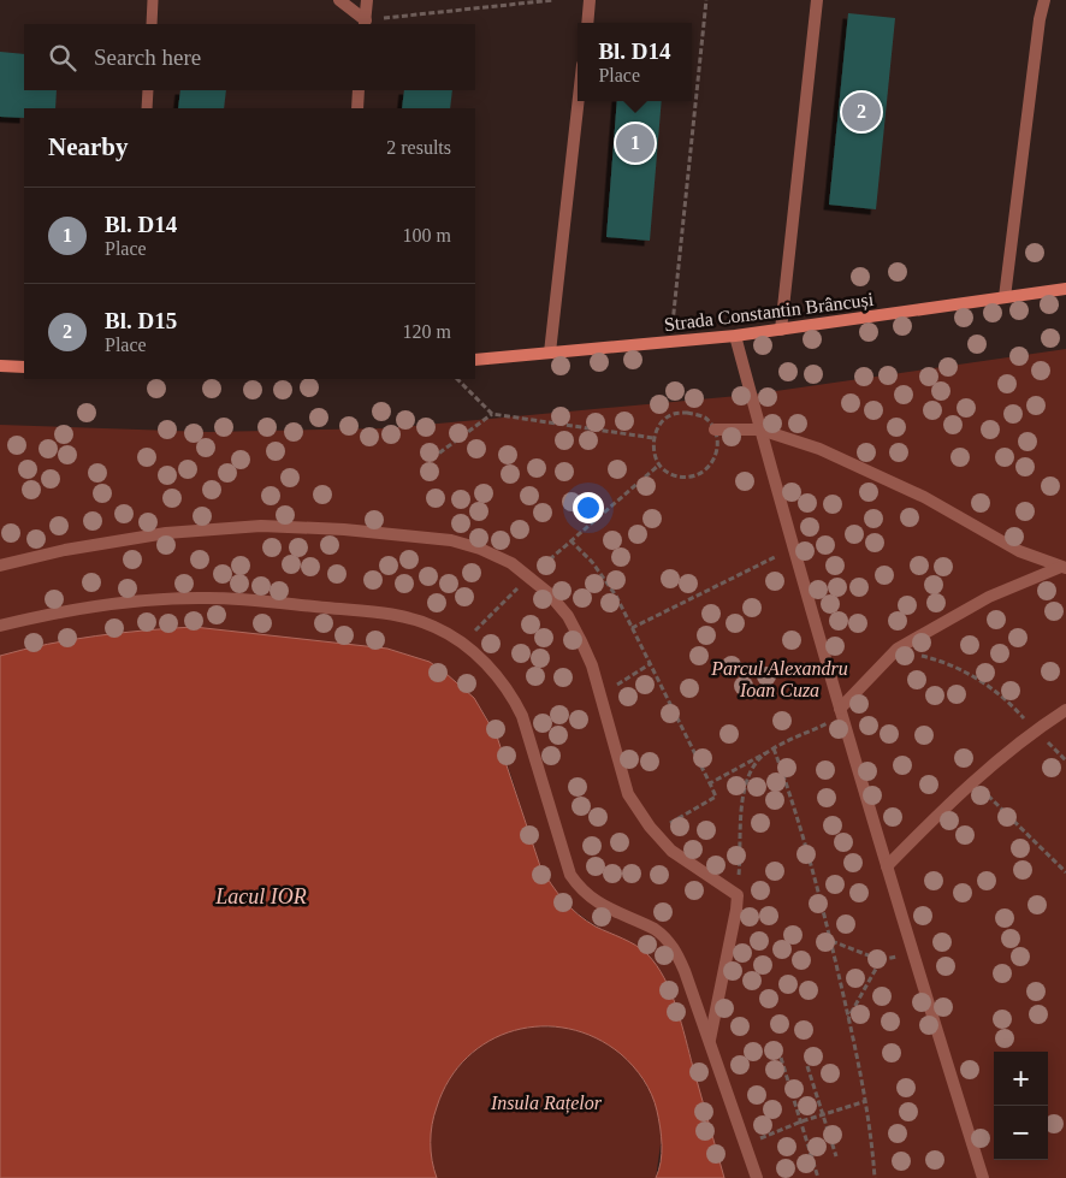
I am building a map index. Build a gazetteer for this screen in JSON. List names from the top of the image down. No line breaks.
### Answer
{"streets":{"main road":["Strada Constantin Brâncuși"]},"water":["Lacul IOR"],"parks":["Parcul Alexandru Ioan Cuza","Insula Rațelor"],"page":{"popup":["Bl. D14","Place"],"search":"Search here","pins":["2","1"],"heading":["Nearby","2 results"],"list":[{"mark":"1","name":"Bl. D14","note":"Place","value":"100 m"},{"mark":"2","name":"Bl. D15","note":"Place","value":"120 m"}],"map_buttons":["+","−"]}}
